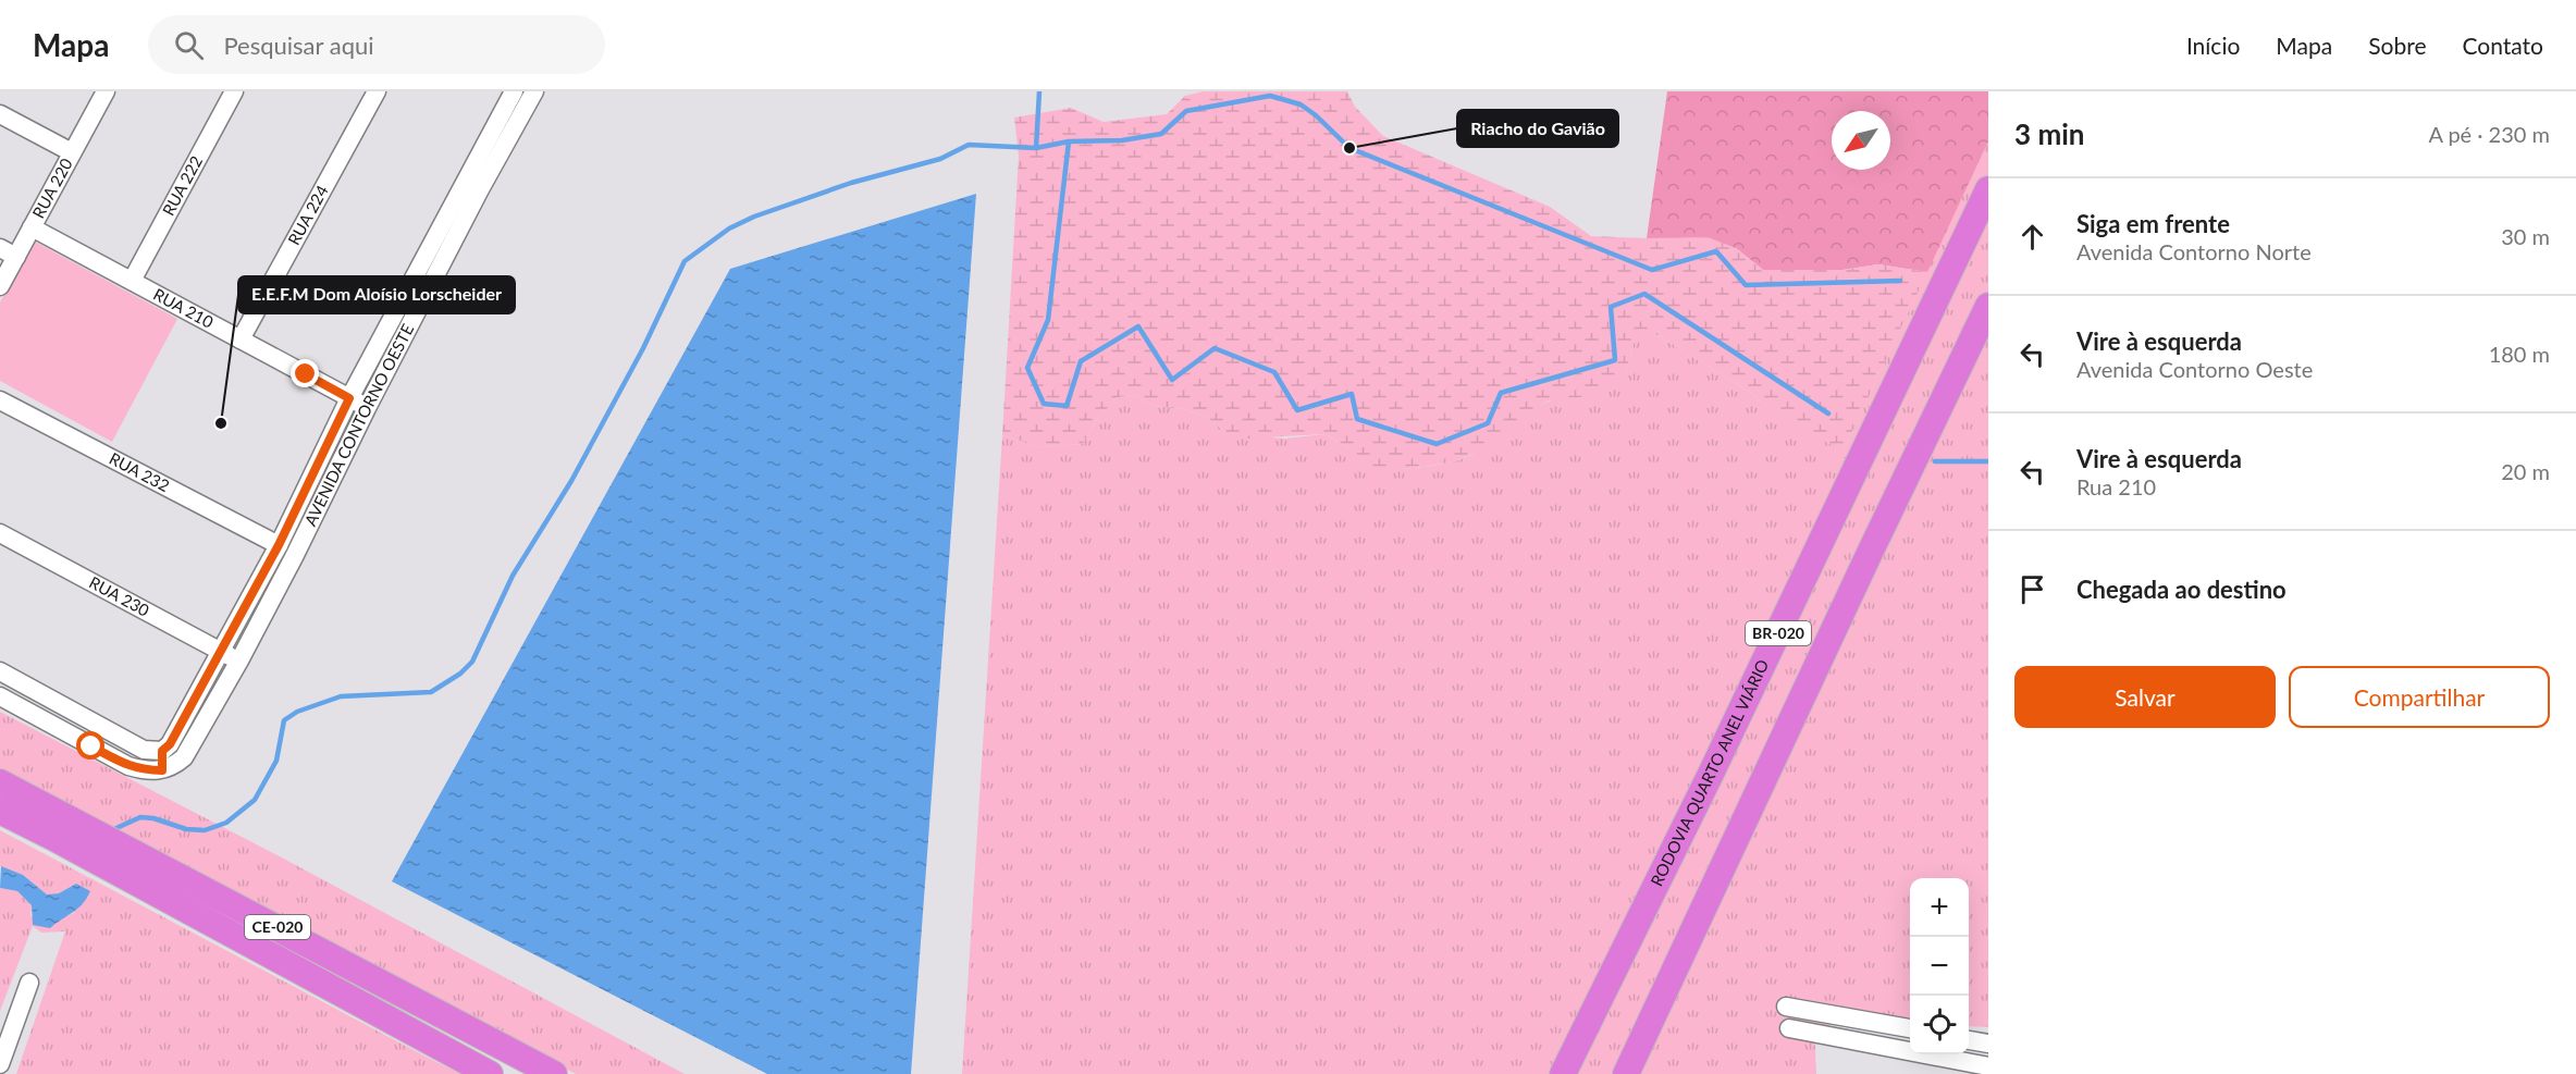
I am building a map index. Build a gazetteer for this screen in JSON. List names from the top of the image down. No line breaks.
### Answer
{"streets":{"highway":["BR-020","RODOVIA QUARTO ANEL VIÁRIO","CE-020"],"street":["RUA 222","RUA 220","RUA 224","RUA 210","AVENIDA CONTORNO OESTE","RUA 232","RUA 230"]},"crossings":[["RUA 222","RUA 210"],["RUA 220","RUA 210"],["RUA 224","RUA 210"],["RUA 210","AVENIDA CONTORNO OESTE"],["AVENIDA CONTORNO OESTE","RUA 232"],["AVENIDA CONTORNO OESTE","RUA 230"]],"places":["Riacho do Gavião","E.E.F.M Dom Aloísio Lorscheider"],"north":"bottom left","page":{"header":"Mapa","search":"Pesquisar aqui","nav":["Início","Mapa","Sobre","Contato"],"heading":["3 min","A pé · 230 m"],"list":[["Siga em frente","Avenida Contorno Norte","30 m"],["Vire à esquerda","Avenida Contorno Oeste","180 m"],["Vire à esquerda","Rua 210","20 m"],"Chegada ao destino"],"buttons":["Salvar","Compartilhar"],"map_buttons":["+","−"]}}
